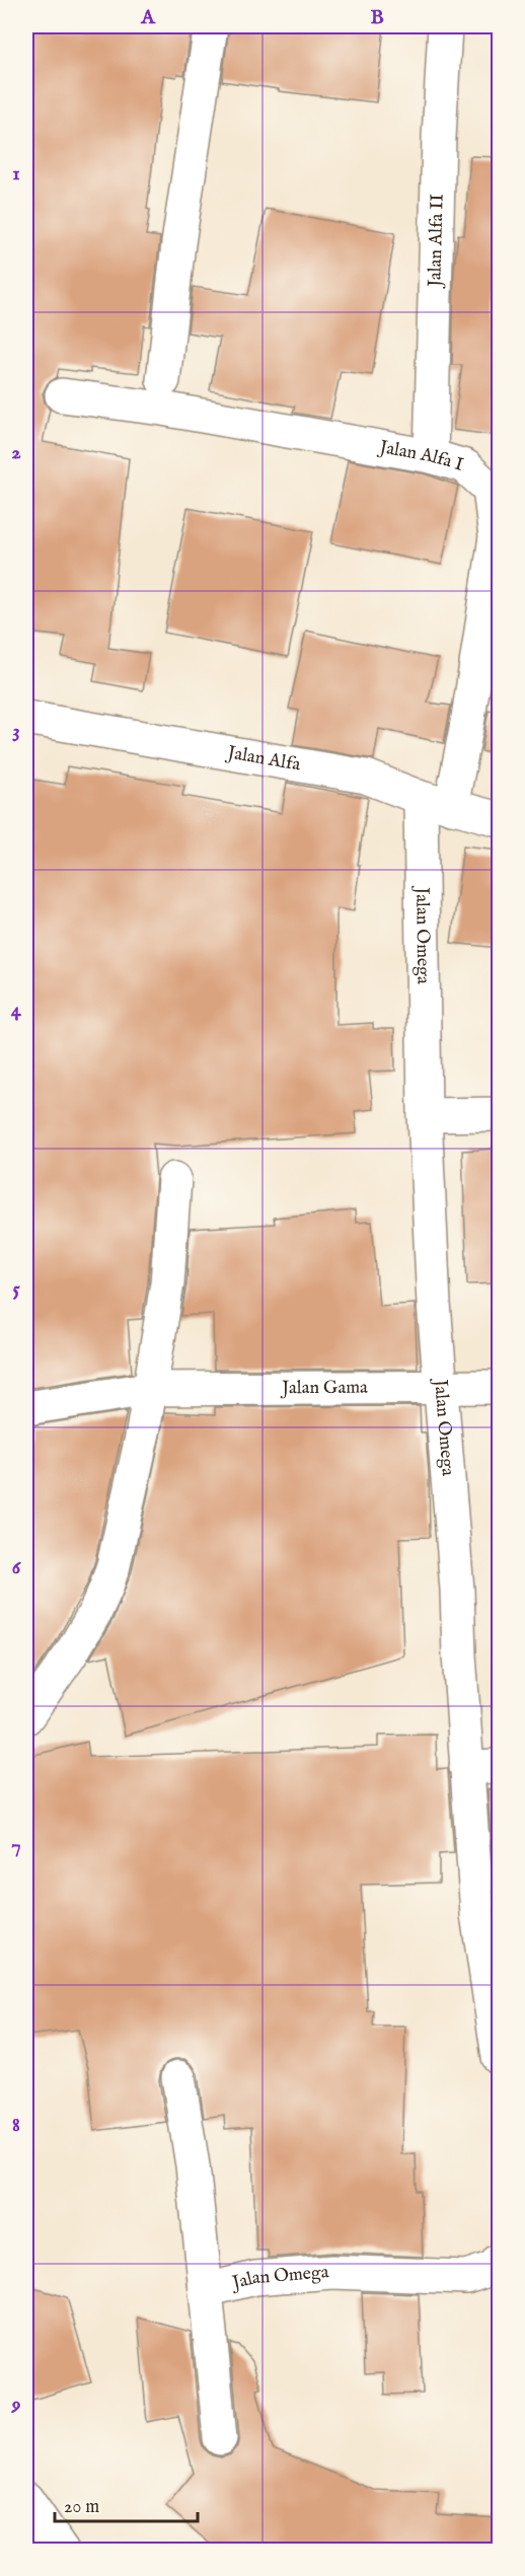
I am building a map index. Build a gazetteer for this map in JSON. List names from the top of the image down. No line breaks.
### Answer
{"streets":{"street":["Jalan Alfa II","Jalan Alfa I","Jalan Alfa","Jalan Omega","Jalan Gama"]},"crossings":[["Jalan Alfa II","Jalan Alfa I"],["Jalan Alfa I","Jalan Alfa"],["Jalan Alfa I","Jalan Omega"],["Jalan Alfa","Jalan Omega"],["Jalan Omega","Jalan Gama"]],"scale_bar":"20 m","grid":{"columns":["A","B"],"rows":["1","2","3","4","5","6","7","8","9"]}}
